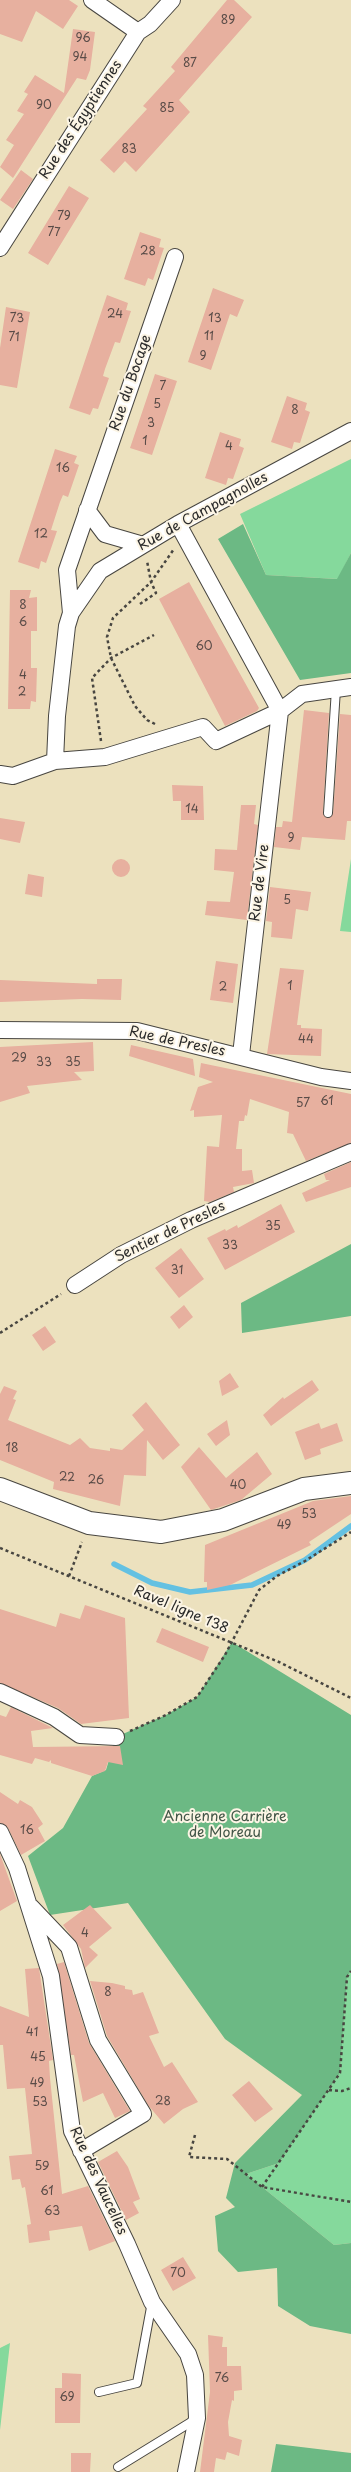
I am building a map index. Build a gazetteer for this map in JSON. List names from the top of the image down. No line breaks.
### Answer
{"streets":{"street":["Rue des Égyptiennes","Rue du Bocage","Rue de Campagnolles","Rue de Vire","Rue de Presles","Sentier de Presles","Rue des Vaucelles"],"path":["Ravel ligne 138"]},"crossings":[["Rue du Bocage","Rue de Campagnolles"],["Rue de Vire","Rue de Presles"]],"parks":["Ancienne Carrière de Moreau"],"house_numbers":["89","96","94","87","90","85","83","79","77","28","24","73","13","11","71","9","7","5","8","3","1","4","16","12","8","6","60","4","2","14","9","5","1","2","44","29","33","35","61","57","35","33","31","18","22","26","40","53","49","16","4","8","41","45","49","28","53","59","61","63","70","76","69"]}
